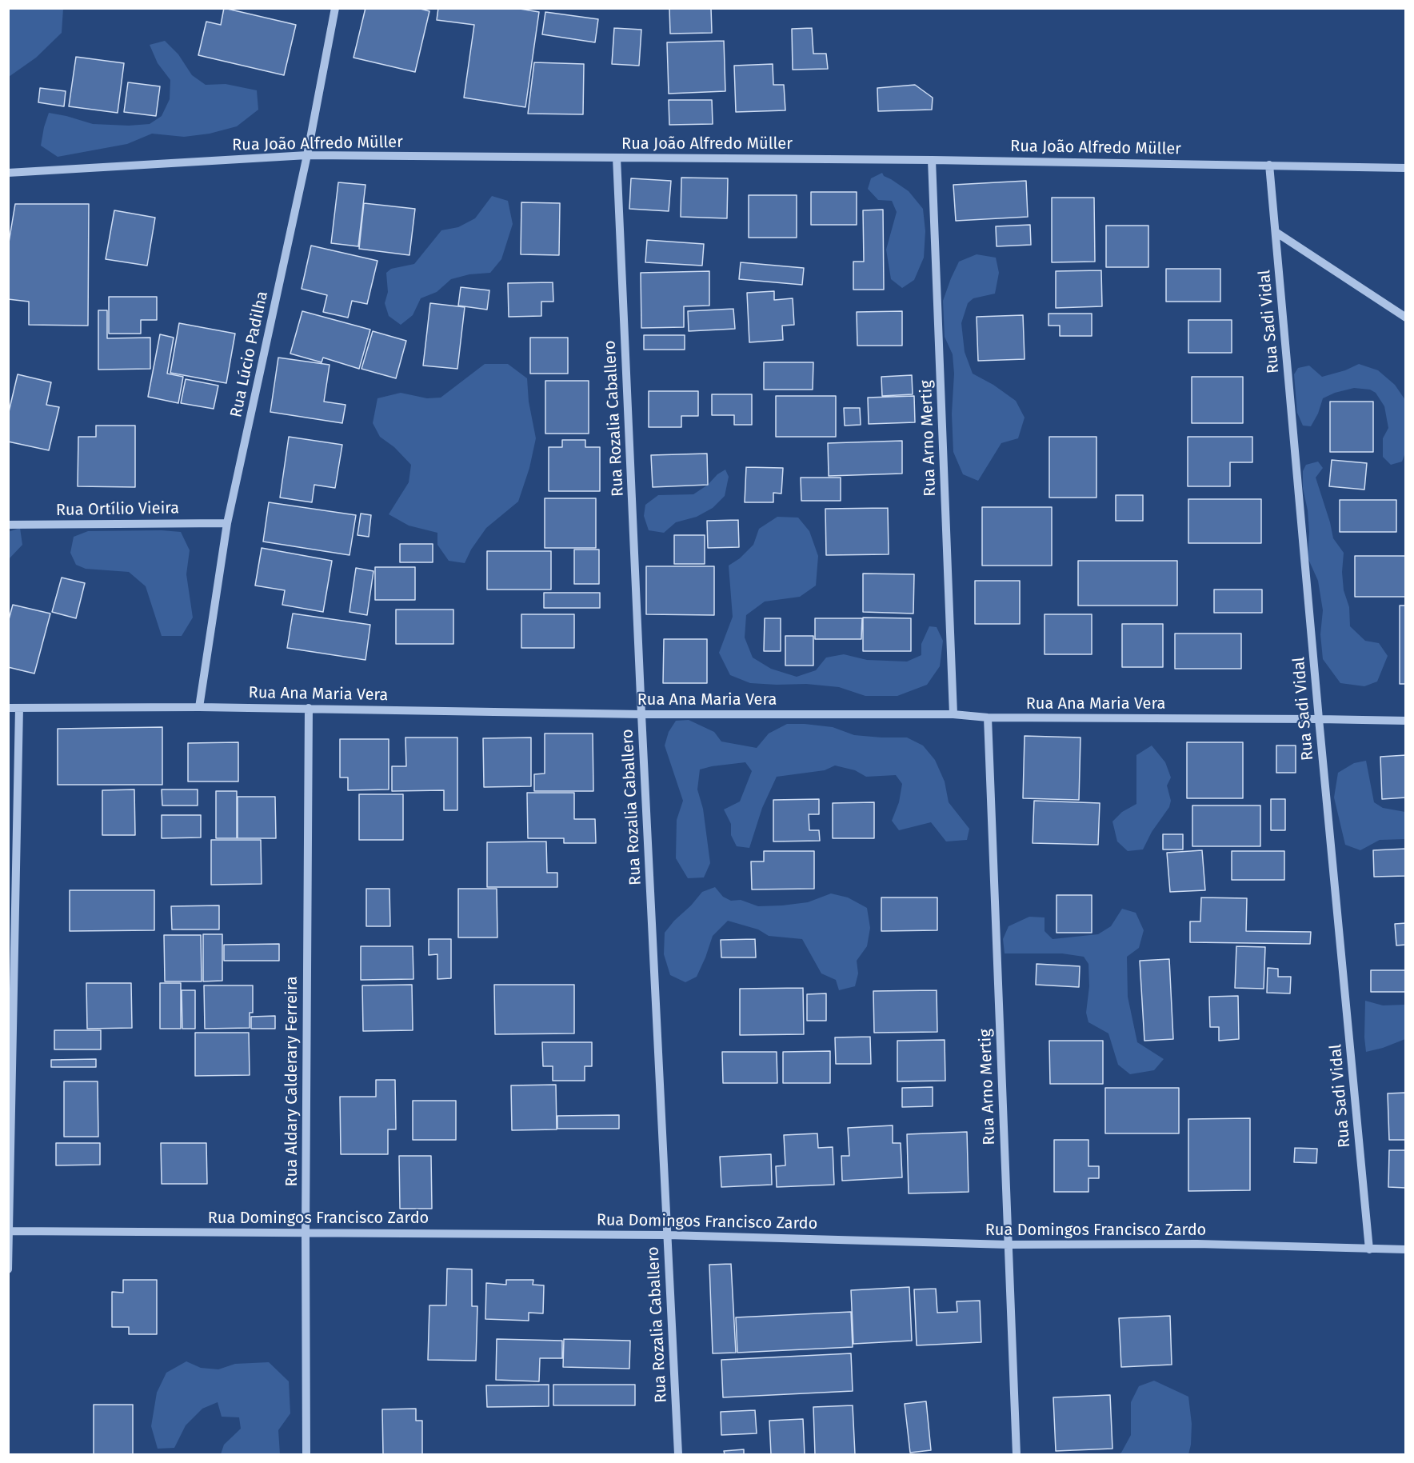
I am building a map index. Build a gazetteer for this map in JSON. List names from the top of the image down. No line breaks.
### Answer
{"streets":{"street":["Rua João Alfredo Müller","Rua Sadi Vidal","Rua Lúcio Padilha","Rua Rozalia Caballero","Rua Arno Mertig","Rua Ortílio Vieira","Rua Ana Maria Vera","Rua Aldary Calderary Ferreira","Rua Domingos Francisco Zardo"]},"crossings":[["Rua João Alfredo Müller","Rua Sadi Vidal"],["Rua João Alfredo Müller","Rua Lúcio Padilha"],["Rua João Alfredo Müller","Rua Rozalia Caballero"],["Rua João Alfredo Müller","Rua Arno Mertig"],["Rua Sadi Vidal","Rua Ana Maria Vera"],["Rua Sadi Vidal","Rua Domingos Francisco Zardo"],["Rua Lúcio Padilha","Rua Ortílio Vieira"],["Rua Lúcio Padilha","Rua Ana Maria Vera"],["Rua Rozalia Caballero","Rua Ana Maria Vera"],["Rua Rozalia Caballero","Rua Domingos Francisco Zardo"],["Rua Arno Mertig","Rua Ana Maria Vera"],["Rua Arno Mertig","Rua Domingos Francisco Zardo"],["Rua Ana Maria Vera","Rua Aldary Calderary Ferreira"],["Rua Aldary Calderary Ferreira","Rua Domingos Francisco Zardo"]]}
